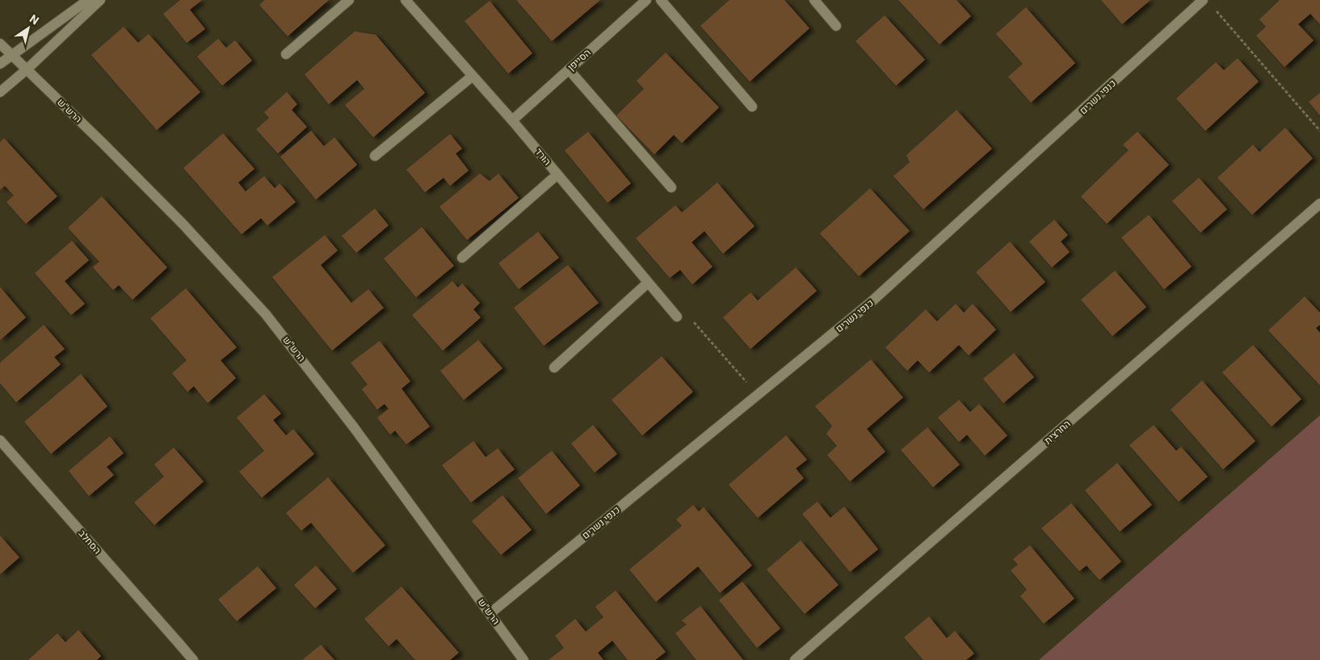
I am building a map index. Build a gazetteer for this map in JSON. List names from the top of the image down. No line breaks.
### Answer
{"streets":{"street":["הסייפן","כנפי נשרים","הרש''ש","הורד","החרצית","הסחלב"]},"crossings":[["הסייפן","הורד"],["כנפי נשרים","הרש''ש"]],"north":"top right"}
